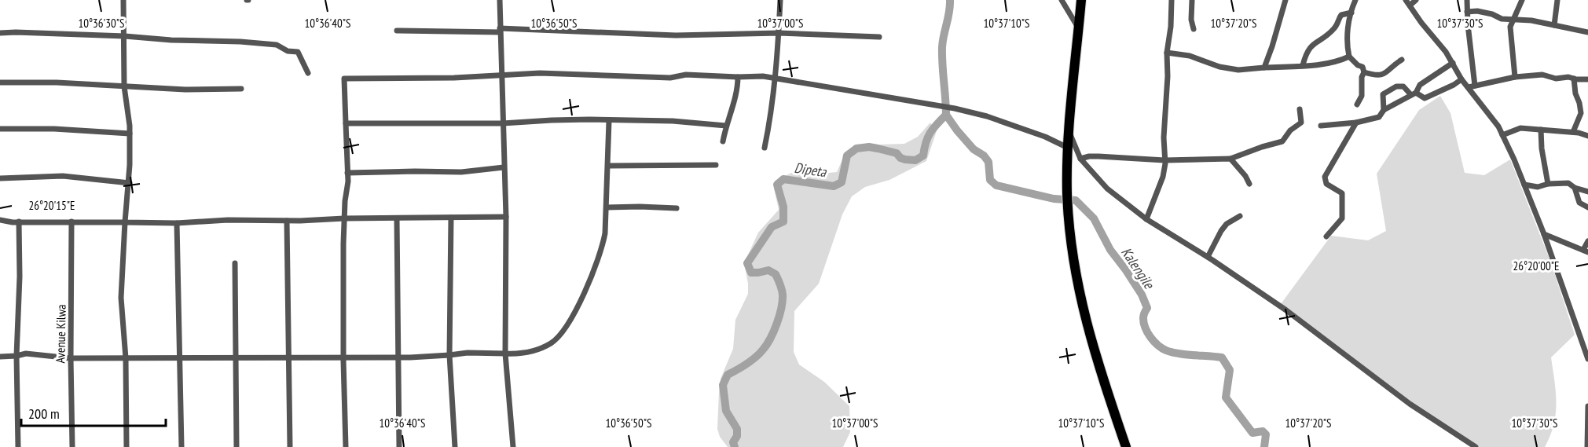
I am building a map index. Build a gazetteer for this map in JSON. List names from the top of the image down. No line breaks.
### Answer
{"streets":{"street":["Avenue Kilwa"]},"water":["Dipeta","Kalengile"],"scale_bar":"200 m","coordinates":["10°36'30\"S","10°37'00\"S","10°37'10\"S","10°36'40\"S","10°36'50\"S","10°37'20\"S","10°37'30\"S","26°20'15\"E","26°20'00\"E"]}
